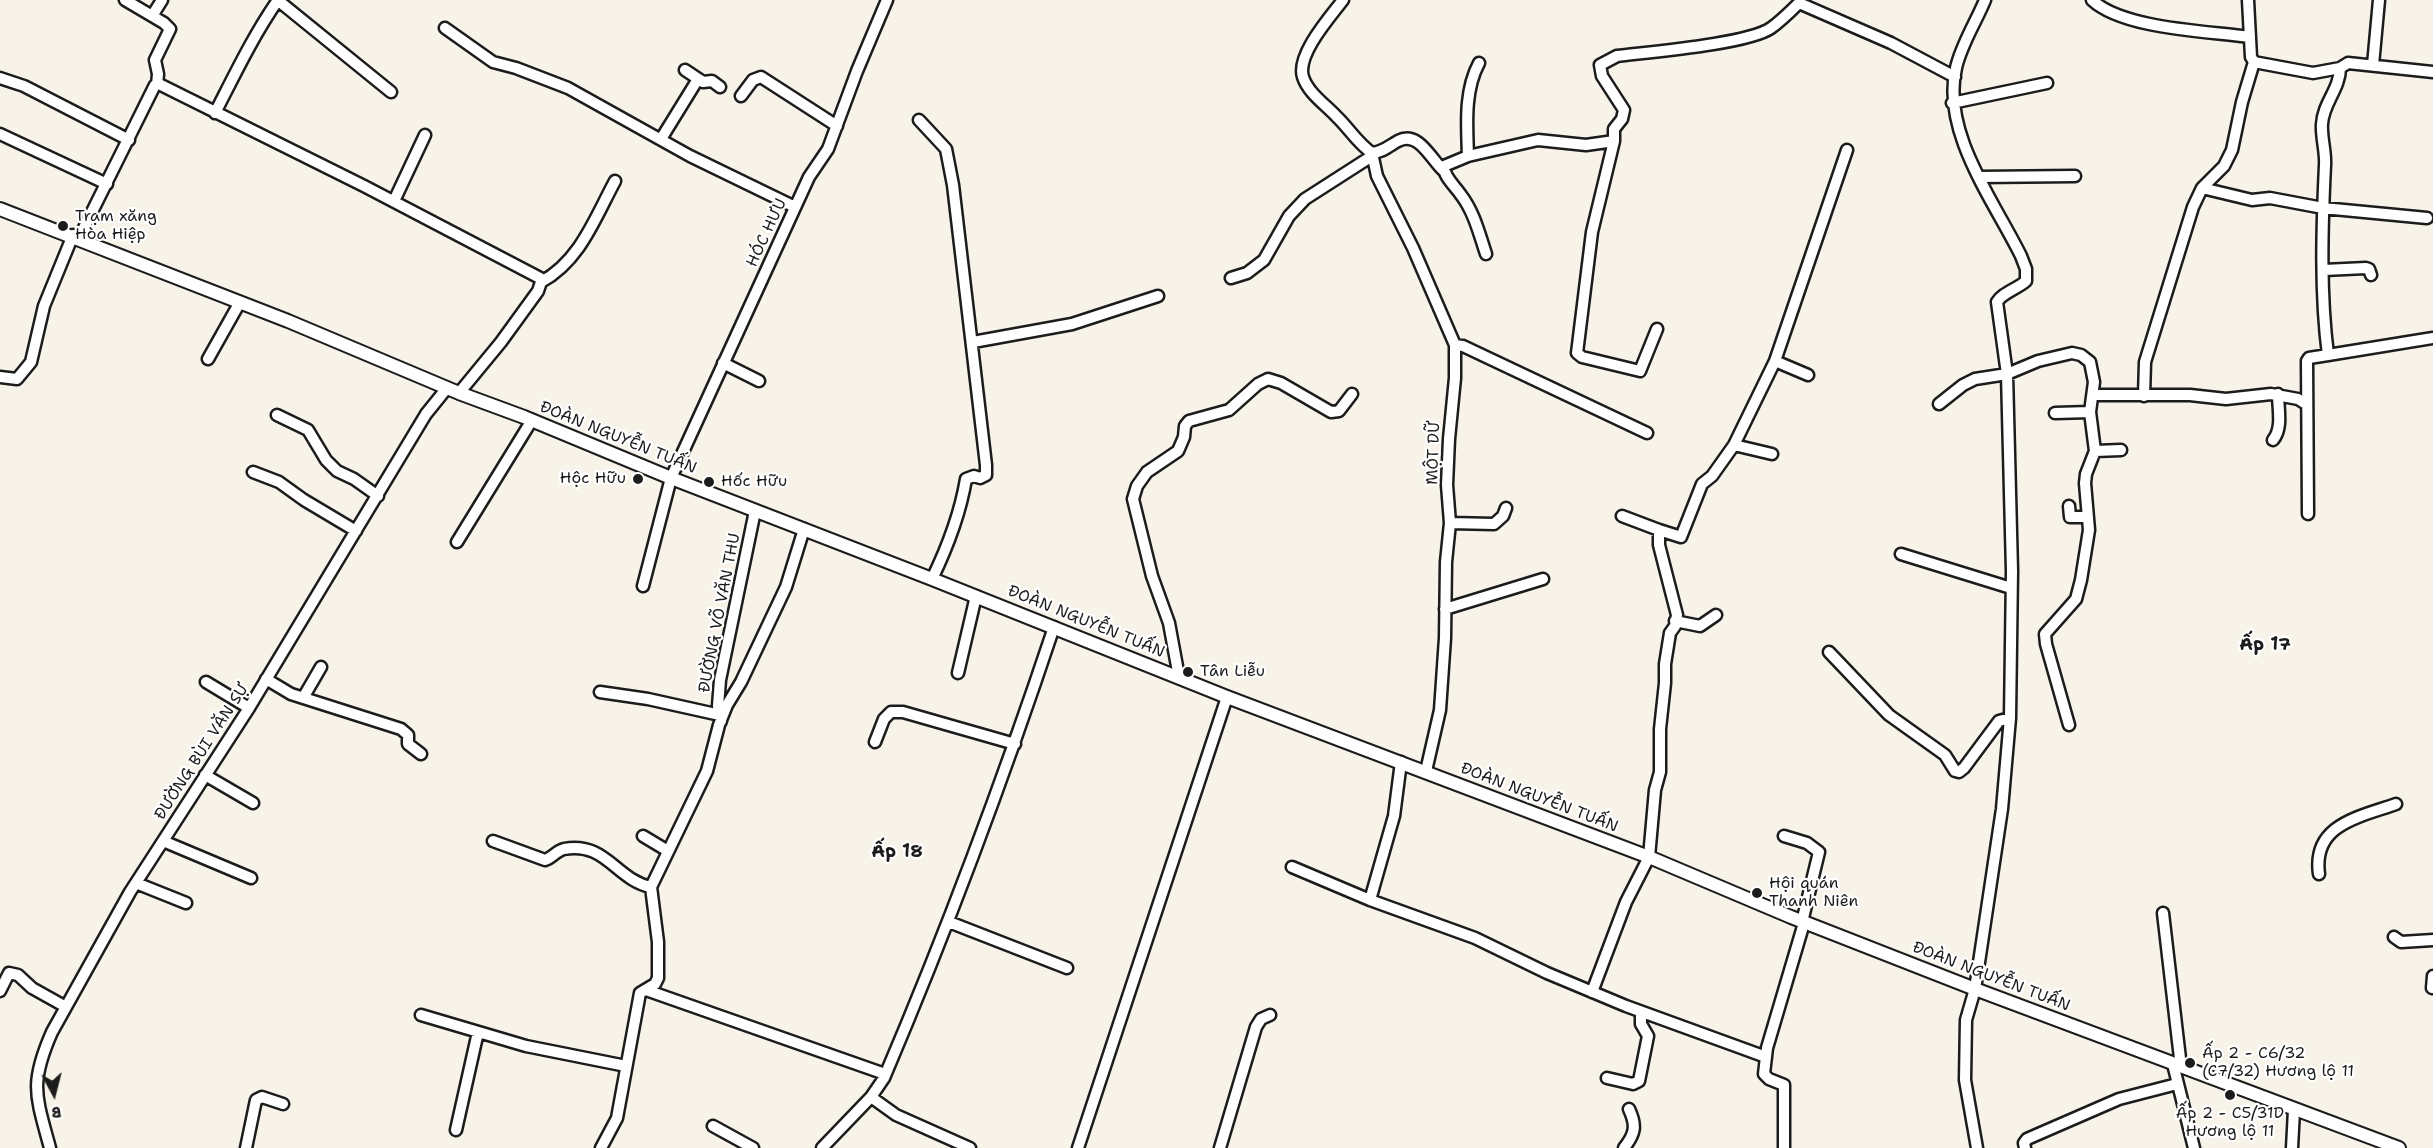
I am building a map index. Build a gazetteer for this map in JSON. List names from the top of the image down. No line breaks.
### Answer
{"streets":{"main road":["ĐOÀN NGUYỄN TUẤN"],"street":["HÓC HƯU","MỘT DỮ","ĐƯỜNG VÕ VĂN THU","ĐƯỜNG BÙI VĂN SỰ"]},"crossings":[["HÓC HƯU","ĐOÀN NGUYỄN TUẤN"],["ĐOÀN NGUYỄN TUẤN","MỘT DỮ"],["ĐOÀN NGUYỄN TUẤN","ĐƯỜNG VÕ VĂN THU"],["ĐOÀN NGUYỄN TUẤN","ĐƯỜNG BÙI VĂN SỰ"]],"districts":["Ấp 17","Ấp 18"],"places":["Trạm xăng Hòa Hiệp","Hộc Hữu","Hốc Hữu","Tân Liễu","Hội quán Thanh Niên","Ấp 2 - C6/32 (C7/32) Hương lộ 11","Ấp 2 - C5/31D Hương lộ 11"],"north":"bottom"}
